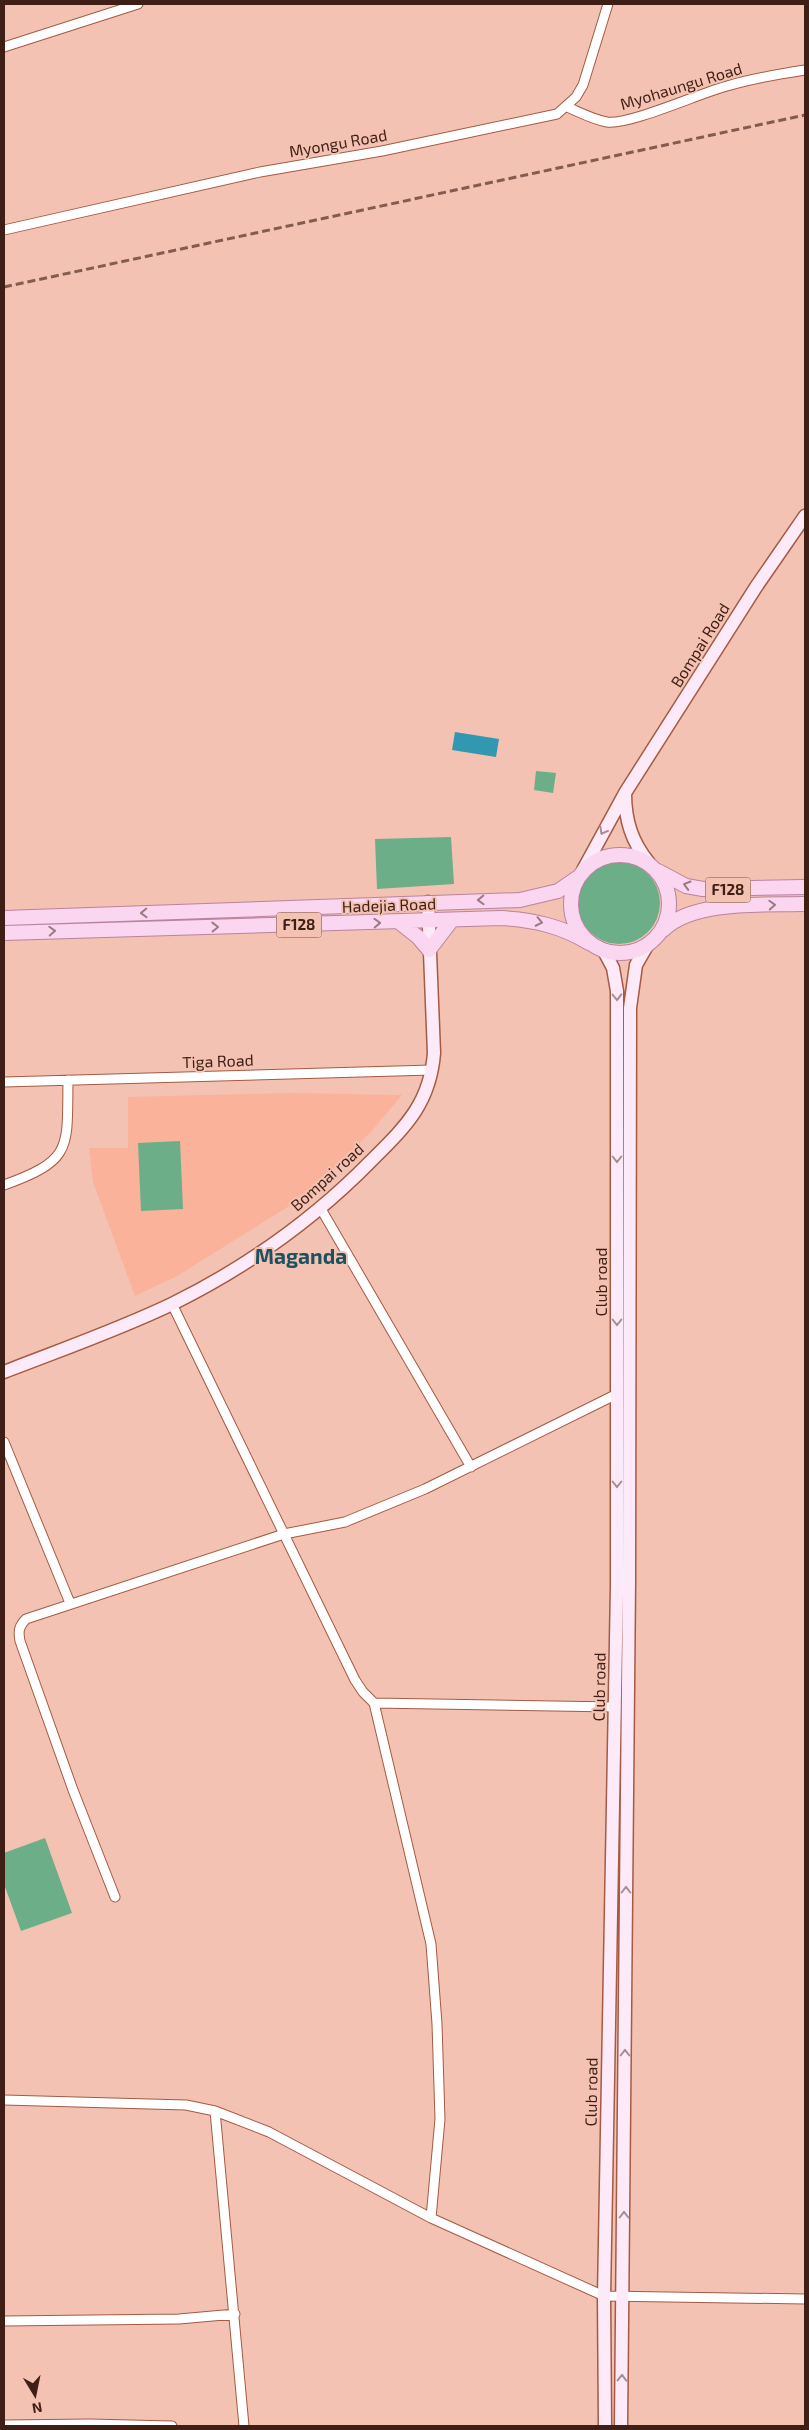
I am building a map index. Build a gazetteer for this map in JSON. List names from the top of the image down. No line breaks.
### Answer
{"streets":{"main road":["Bompai Road","F128","Hadejia Road","Bompai road","Club road"],"street":["Myohaungu Road","Myongu Road","Tiga Road"]},"crossings":[["Myohaungu Road","Myongu Road"],["Bompai Road","F128"],["Bompai Road","Hadejia Road"],["Bompai Road","Club road"],["F128","Hadejia Road"],["F128","Club road"],["Hadejia Road","Bompai road"],["Hadejia Road","Club road"],["Tiga Road","Bompai road"]],"districts":["Maganda"],"north":"bottom"}
